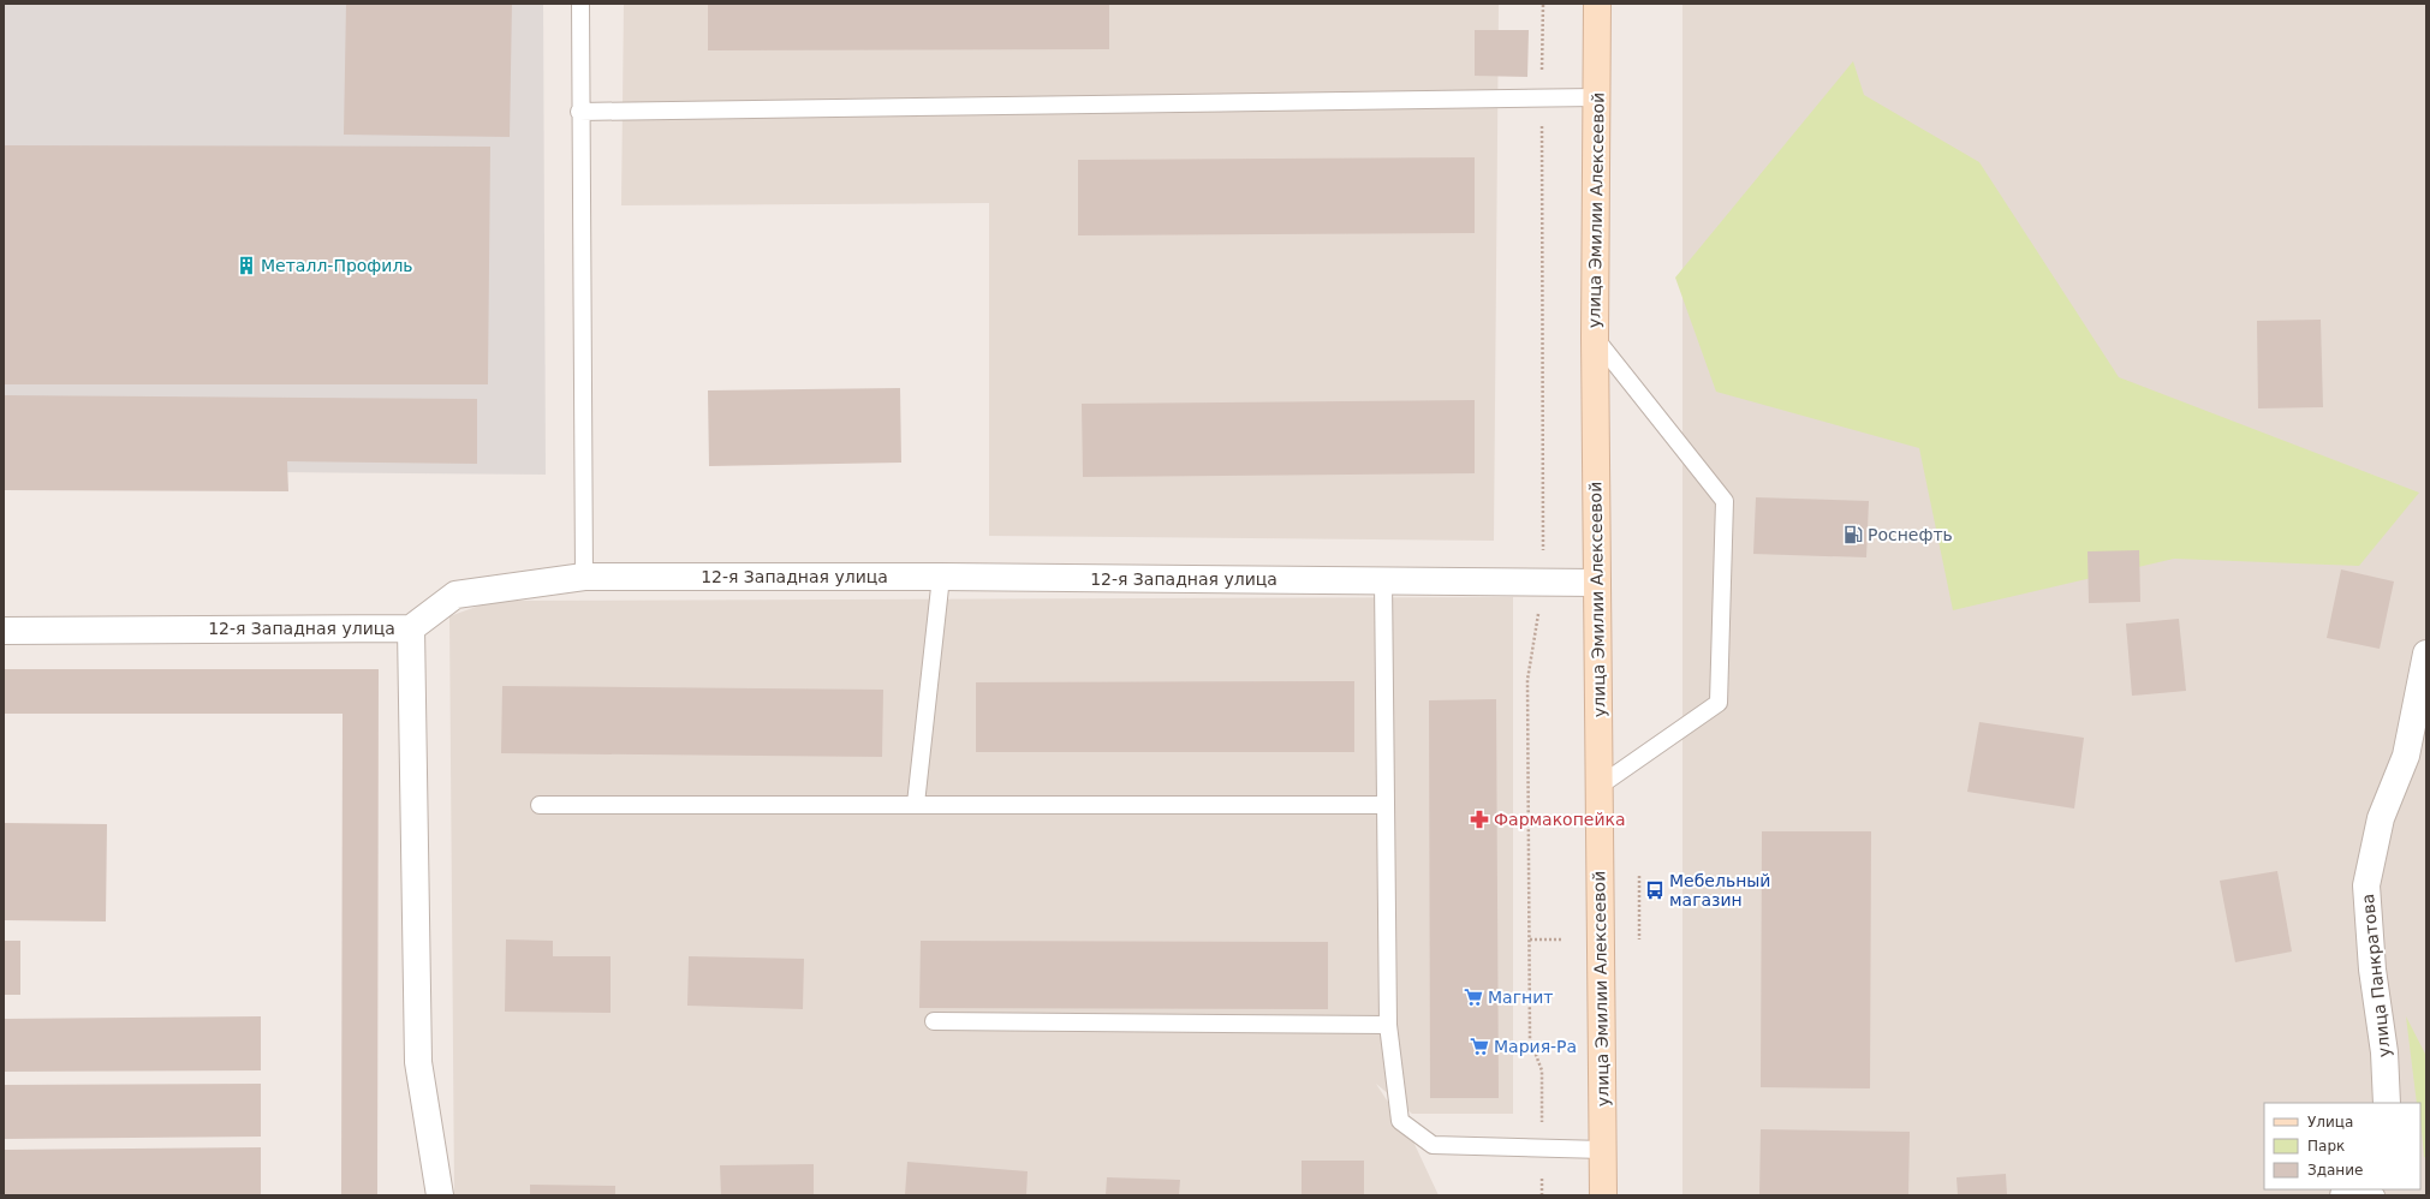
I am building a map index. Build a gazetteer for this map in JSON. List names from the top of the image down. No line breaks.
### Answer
{"streets":{"street":["улица Эмилии Алексеевой","12-я Западная улица","улица Панкратова"]},"crossings":[["улица Эмилии Алексеевой","12-я Западная улица"]],"places":{"building":["Металл-Профиль"],"fuel station":["Роснефть"],"pharmacy":["Фармакопейка"],"bus stop":["Мебельный магазин"],"supermarket":["Магнит","Мария-Ра"]},"legend":["Улица","Парк","Здание"]}
